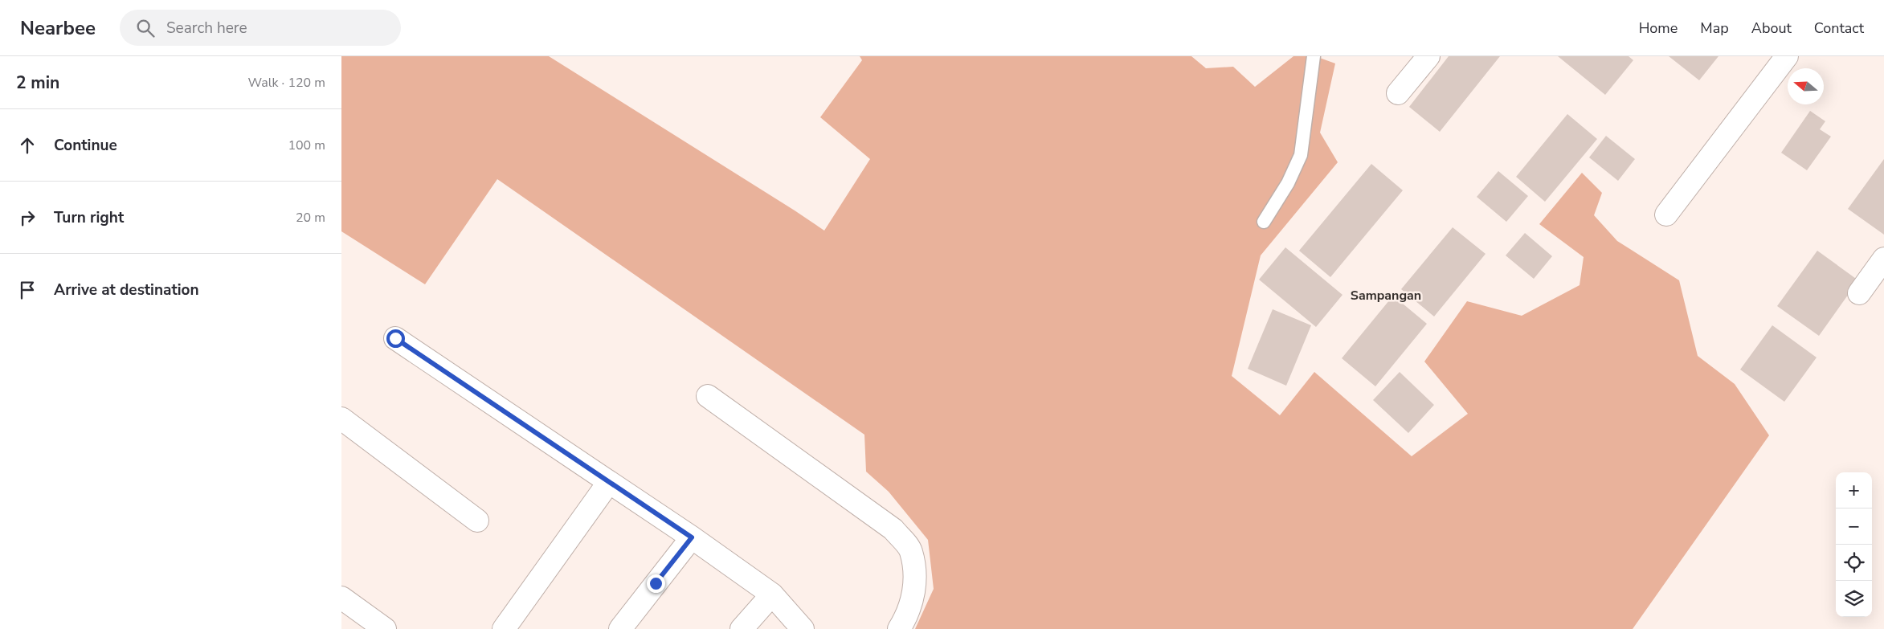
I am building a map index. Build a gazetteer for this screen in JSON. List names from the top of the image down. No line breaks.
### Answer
{"districts":["Sampangan"],"north":"left","page":{"header":"Nearbee","search":"Search here","nav":["Home","Map","About","Contact"],"heading":["2 min","Walk · 120 m"],"list":[["Continue","100 m"],["Turn right","20 m"],"Arrive at destination"],"map_buttons":["+","−"]}}
